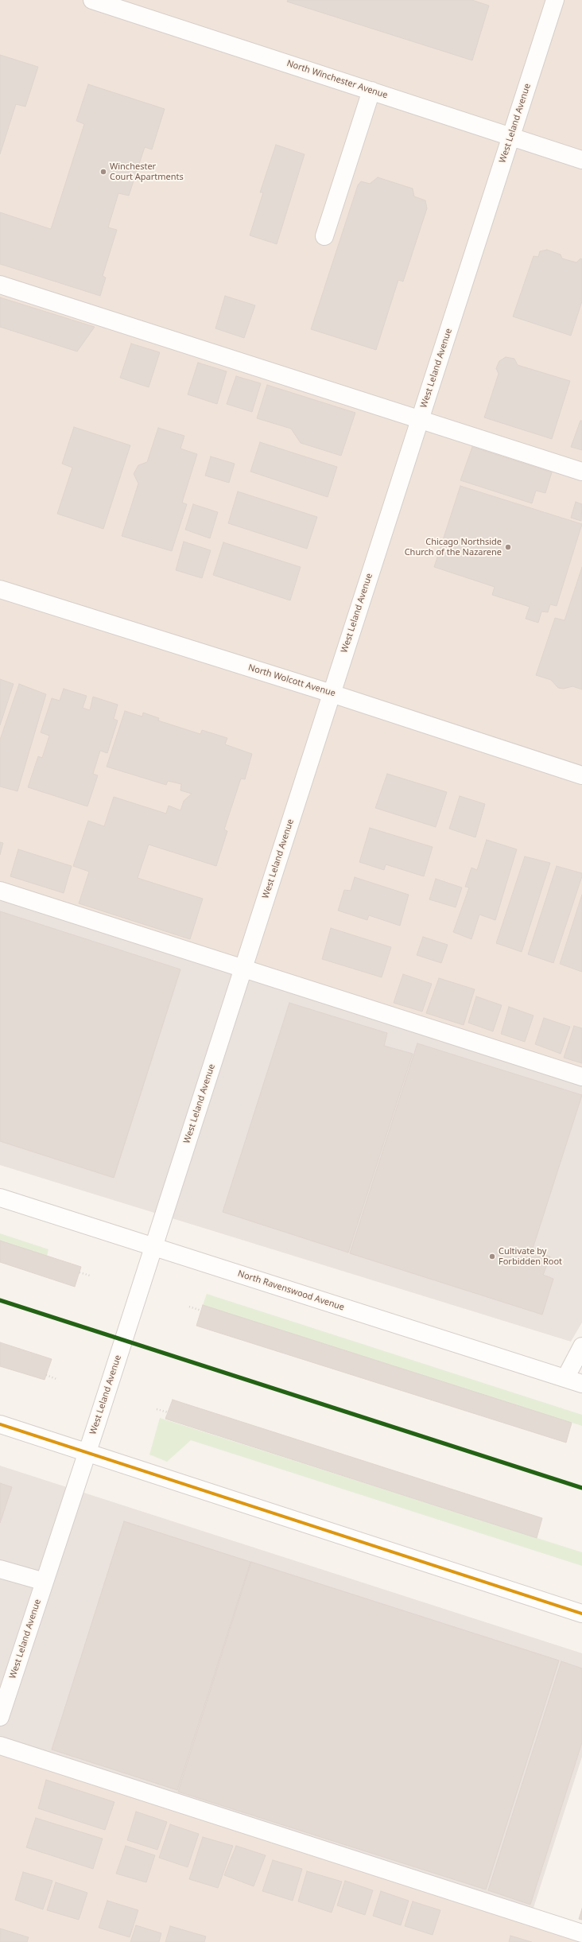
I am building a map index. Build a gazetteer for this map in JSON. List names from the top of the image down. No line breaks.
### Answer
{"streets":{"street":["North Winchester Avenue","West Leland Avenue","North Wolcott Avenue","North Ravenswood Avenue"]},"crossings":[["North Winchester Avenue","West Leland Avenue"],["West Leland Avenue","North Wolcott Avenue"],["West Leland Avenue","North Ravenswood Avenue"]],"places":["Winchester Court Apartments","Chicago Northside Church of the Nazarene","Cultivate by Forbidden Root"]}
